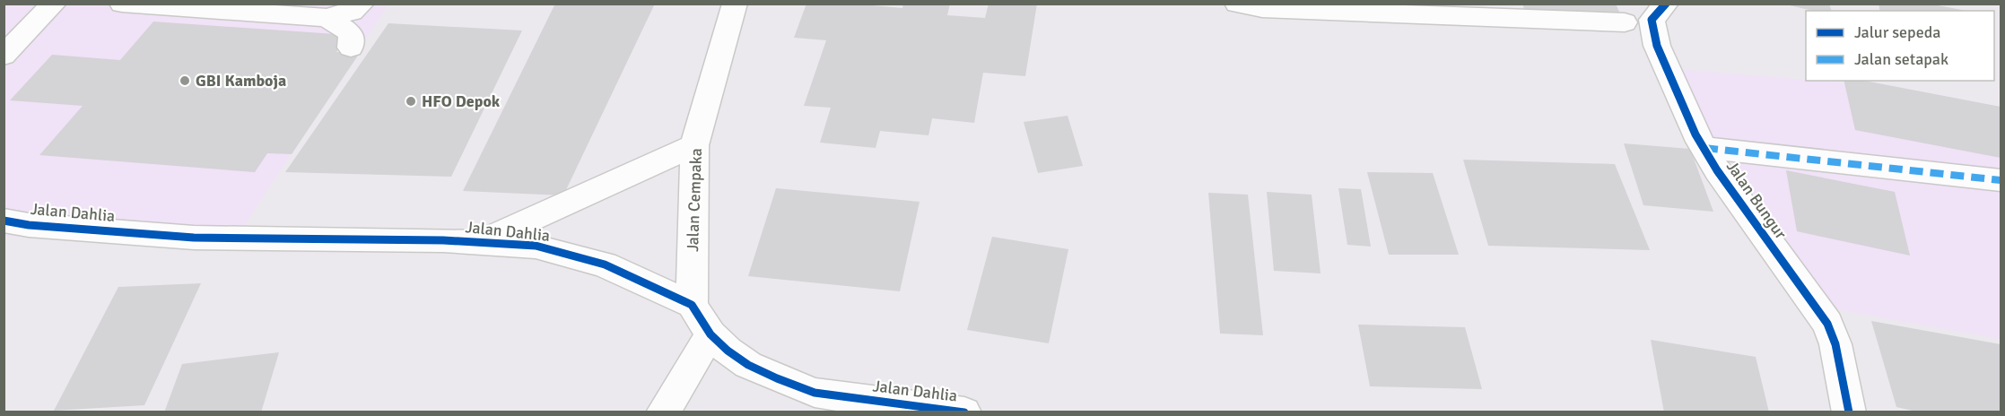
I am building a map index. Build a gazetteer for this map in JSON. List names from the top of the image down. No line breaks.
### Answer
{"streets":{"street":["Jalan Cempaka","Jalan Bungur","Jalan Dahlia"]},"crossings":[["Jalan Cempaka","Jalan Dahlia"]],"places":["GBI Kamboja","HFO Depok"],"legend":["Jalur sepeda","Jalan setapak"]}
